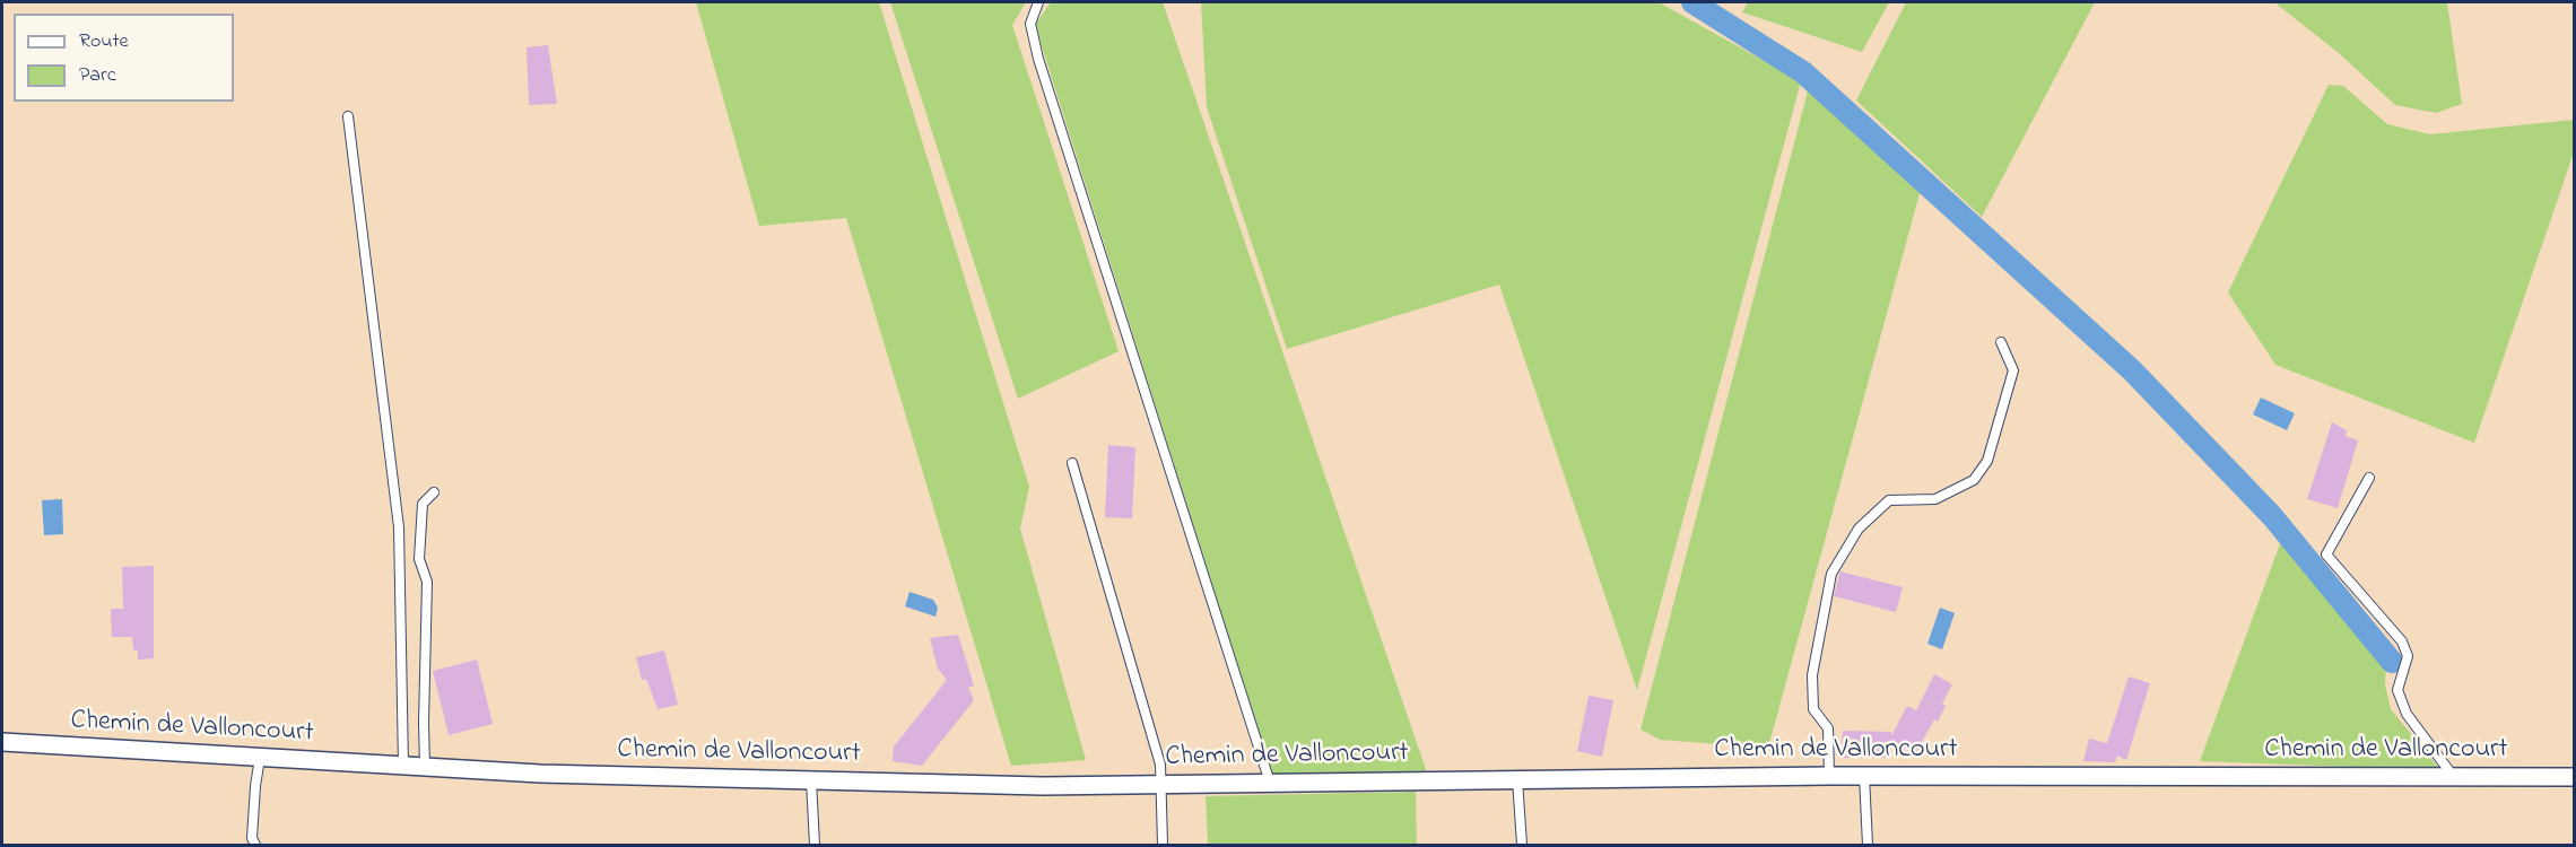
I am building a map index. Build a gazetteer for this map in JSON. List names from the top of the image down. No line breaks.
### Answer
{"streets":{"street":["Chemin de Valloncourt"]},"legend":["Route","Parc"]}
